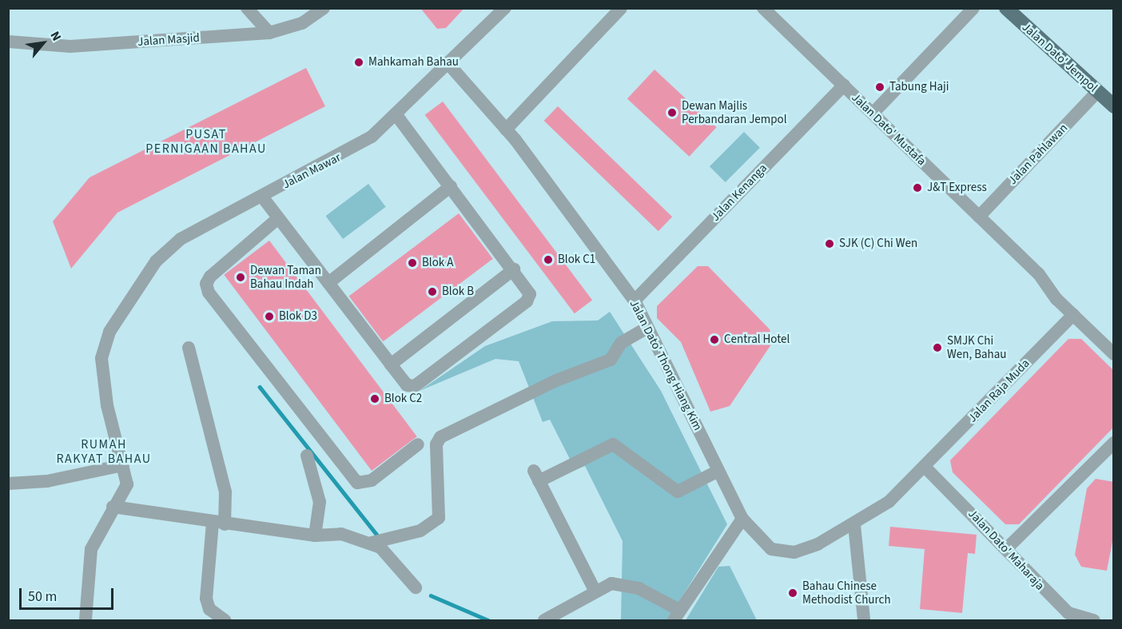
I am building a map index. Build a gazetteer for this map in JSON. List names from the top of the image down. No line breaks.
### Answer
{"streets":{"main road":["Jalan Dato' Jempol"],"street":["Jalan Masjid","Jalan Dato' Mustafa","Jalan Pahlawan","Jalan Mawar","Jalan Kenanga","Jalan Dato' Thong Hiang Kim","Jalan Raja Muda","Jalan Dato' Maharaja"]},"crossings":[["Jalan Dato' Jempol","Jalan Pahlawan"],["Jalan Dato' Mustafa","Jalan Pahlawan"],["Jalan Dato' Mustafa","Jalan Kenanga"],["Jalan Dato' Mustafa","Jalan Raja Muda"],["Jalan Mawar","Jalan Dato' Thong Hiang Kim"],["Jalan Kenanga","Jalan Dato' Thong Hiang Kim"],["Jalan Dato' Thong Hiang Kim","Jalan Raja Muda"],["Jalan Raja Muda","Jalan Dato' Maharaja"]],"districts":["PUSAT PERNIGAAN BAHAU","RUMAH RAKYAT BAHAU"],"places":["Mahkamah Bahau","Tabung Haji","Dewan Majlis Perbandaran Jempol","J&T Express","SJK (C) Chi Wen","Blok C1","Blok A","Dewan Taman Bahau Indah","Blok B","Blok D3","Central Hotel","SMJK Chi Wen, Bahau","Blok C2","Bahau Chinese Methodist Church"],"scale_bar":"50 m","north":"top right"}
